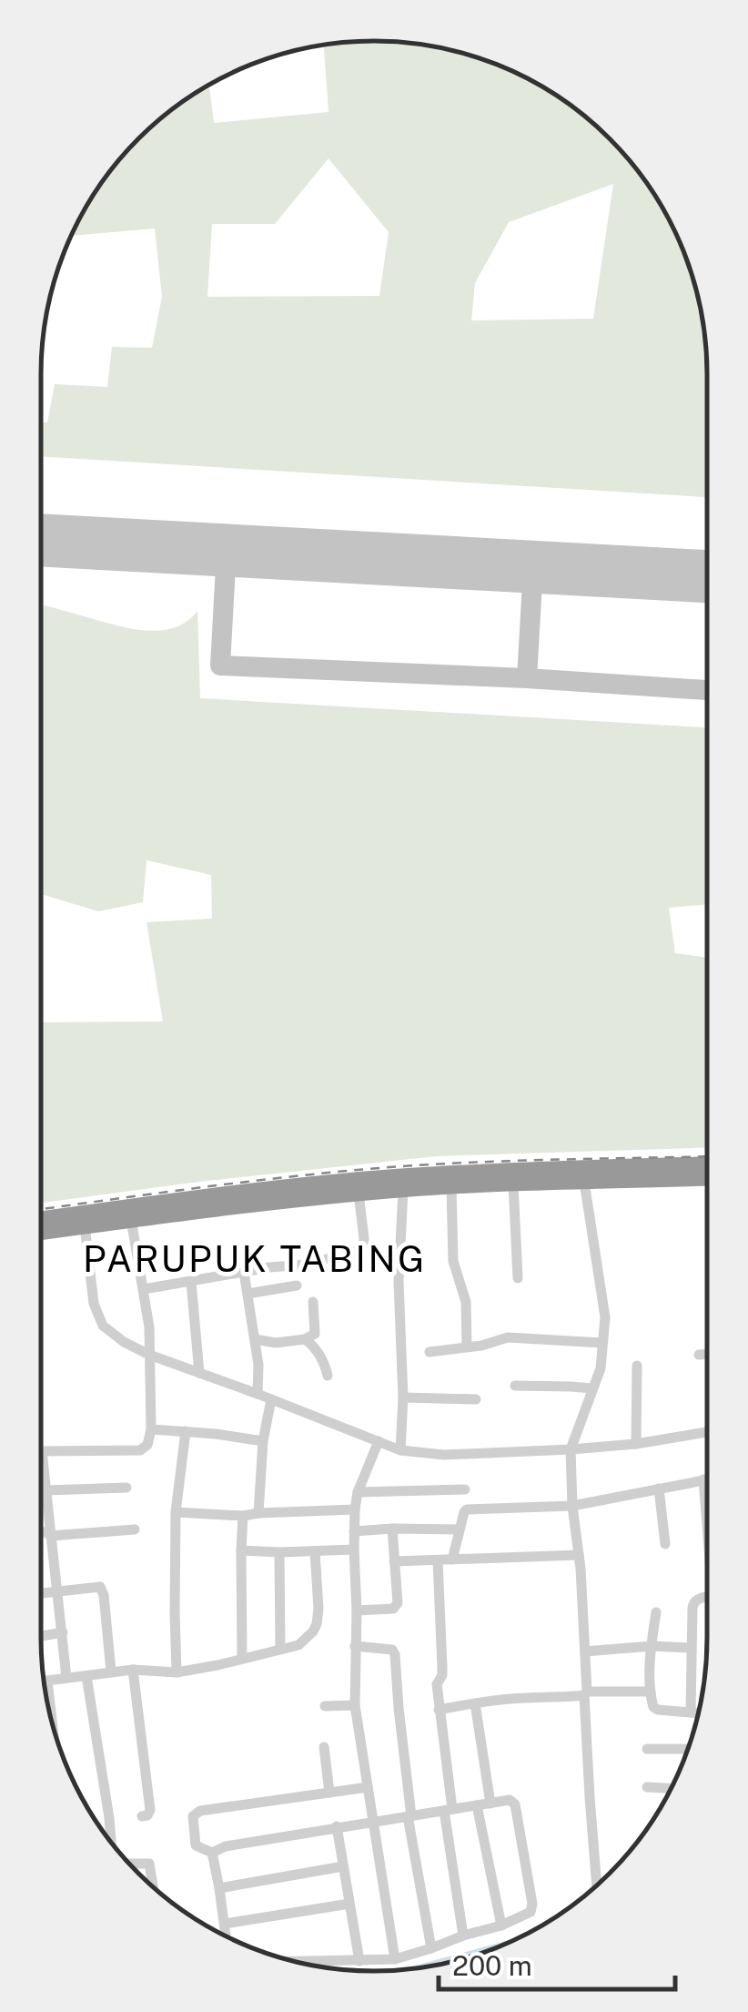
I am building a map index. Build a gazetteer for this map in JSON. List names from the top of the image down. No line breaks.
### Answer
{"districts":["PARUPUK TABING"],"scale_bar":"200 m"}
